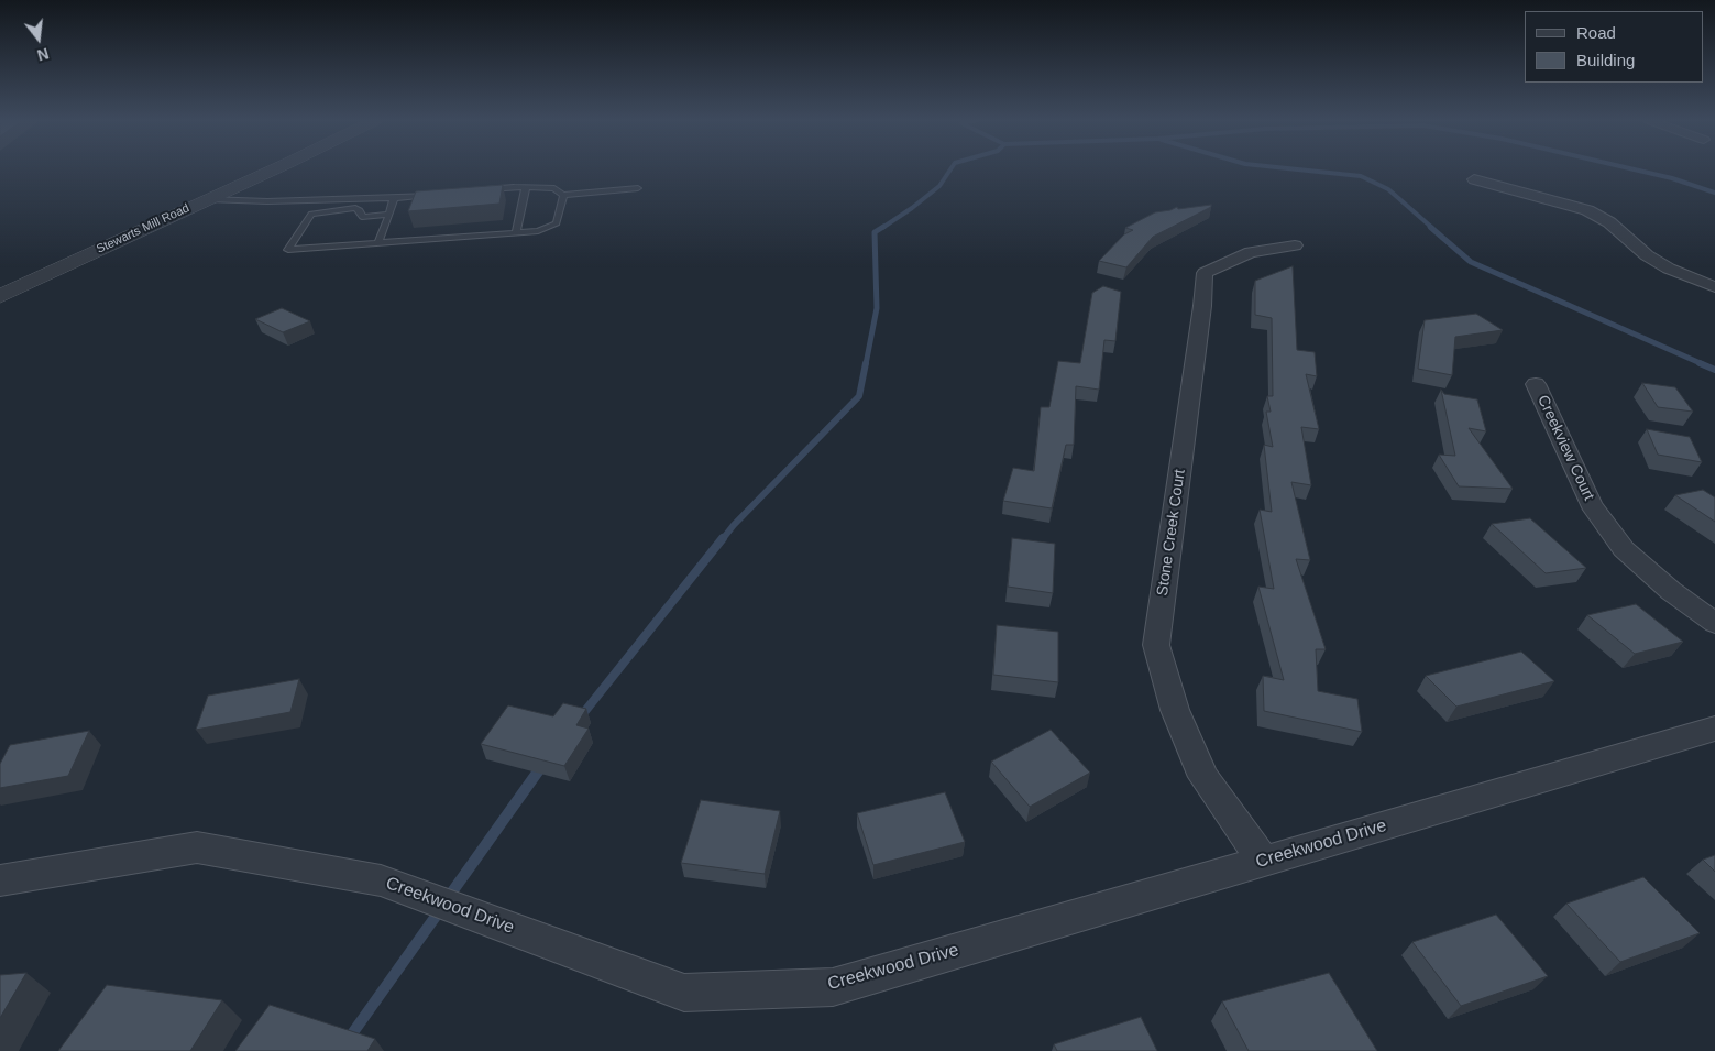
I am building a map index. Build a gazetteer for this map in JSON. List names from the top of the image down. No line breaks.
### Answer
{"streets":{"street":["Stewarts Mill Road","Creekview Court","Stone Creek Court","Creekwood Drive"]},"crossings":[["Stone Creek Court","Creekwood Drive"]],"legend":["Road","Building"],"north":"bottom"}
